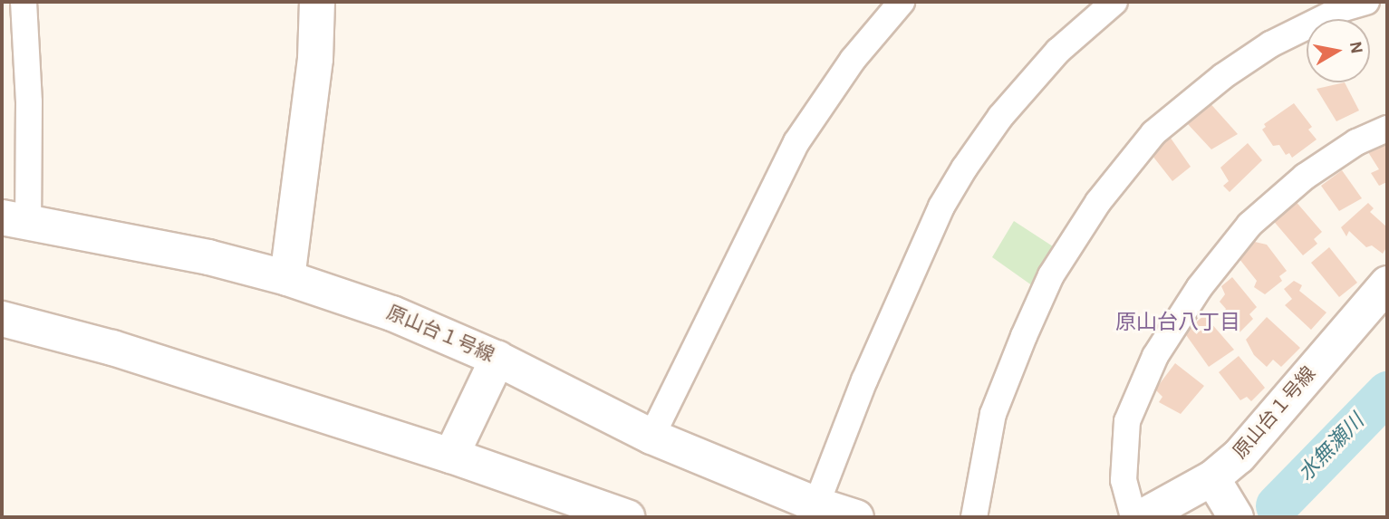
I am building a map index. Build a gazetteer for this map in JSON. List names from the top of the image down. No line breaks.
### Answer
{"streets":{"street":["原山台１号線"]},"districts":["原山台八丁目"],"water":["水無瀬川"],"north":"right"}
